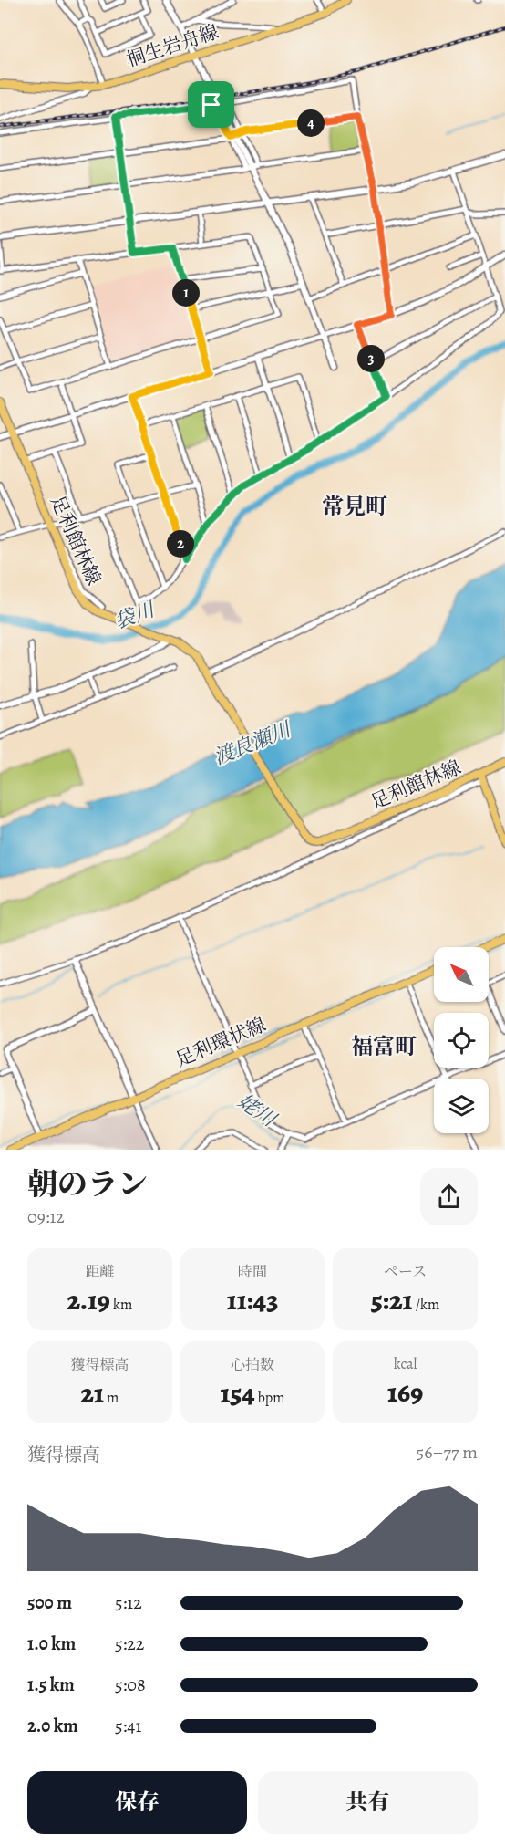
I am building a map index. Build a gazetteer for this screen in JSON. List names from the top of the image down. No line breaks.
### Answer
{"streets":{"main road":["桐生岩舟線","足利館林線","足利環状線"]},"districts":["常見町","福富町"],"water":["袋川","渡良瀬川","姥川"],"north":"top left","page":{"pins":["4","1","3","2"],"heading":["朝のラン","09:12"],"stats":[["距離","2.19 km"],["時間","11:43"],["ペース","5:21 /km"],["獲得標高","21 m"],["心拍数","154 bpm"],["kcal","169"]],"chart":["獲得標高","56–77 m"],"list":[{"name":"500 m","note":"5:12"},{"name":"1.0 km","note":"5:22"},{"name":"1.5 km","note":"5:08"},{"name":"2.0 km","note":"5:41"}],"buttons":["保存","共有"]}}
